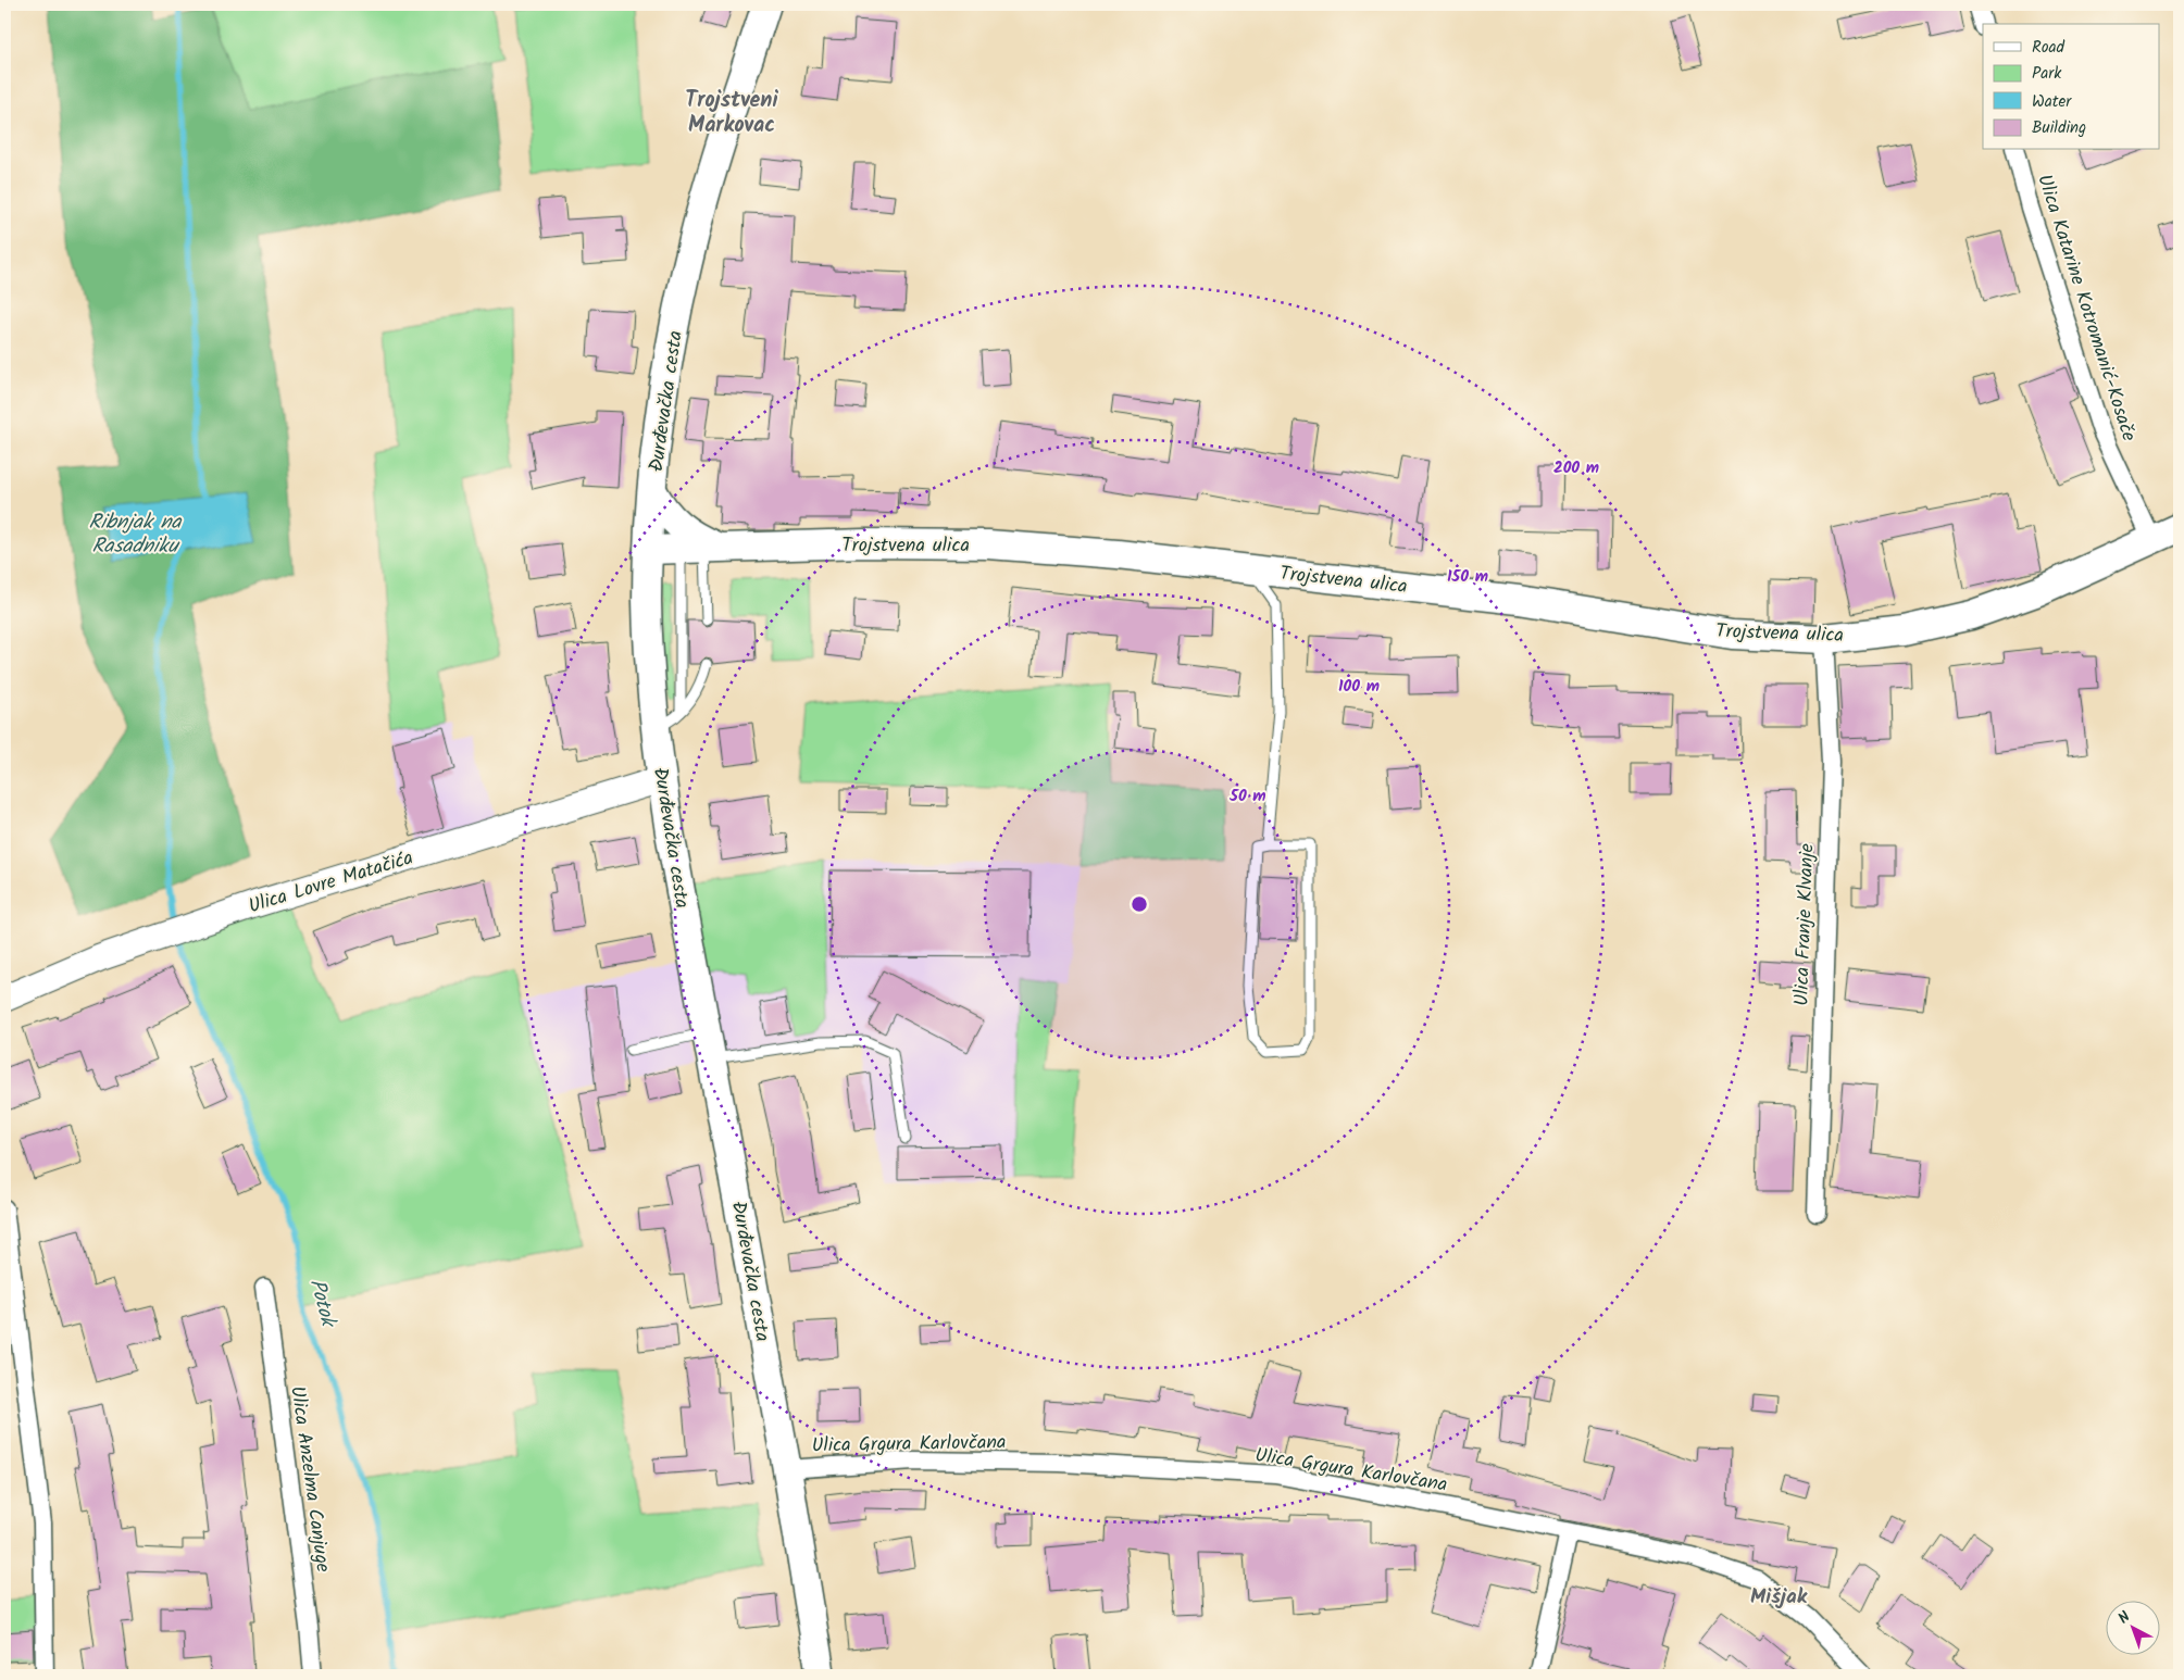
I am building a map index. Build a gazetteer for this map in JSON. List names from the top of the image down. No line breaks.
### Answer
{"streets":{"main road":["Đurđevačka cesta","Trojstvena ulica","Ulica Lovre Matačića"],"street":["Ulica Katarine Kotromanić-Kosače","Ulica Franje Klvanje","Ulica Grgura Karlovčana","Ulica Anzelma Canjuge"]},"crossings":[["Ulica Katarine Kotromanić-Kosače","Trojstvena ulica"],["Đurđevačka cesta","Trojstvena ulica"],["Đurđevačka cesta","Ulica Lovre Matačića"],["Đurđevačka cesta","Ulica Grgura Karlovčana"],["Trojstvena ulica","Ulica Franje Klvanje"]],"districts":["Trojstveni Markovac","Mišjak"],"water":["Ribnjak na Rasadniku","Potok"],"legend":["Road","Park","Water","Building"],"north":"top left","rings":["200 m","150 m","100 m","50 m"]}
